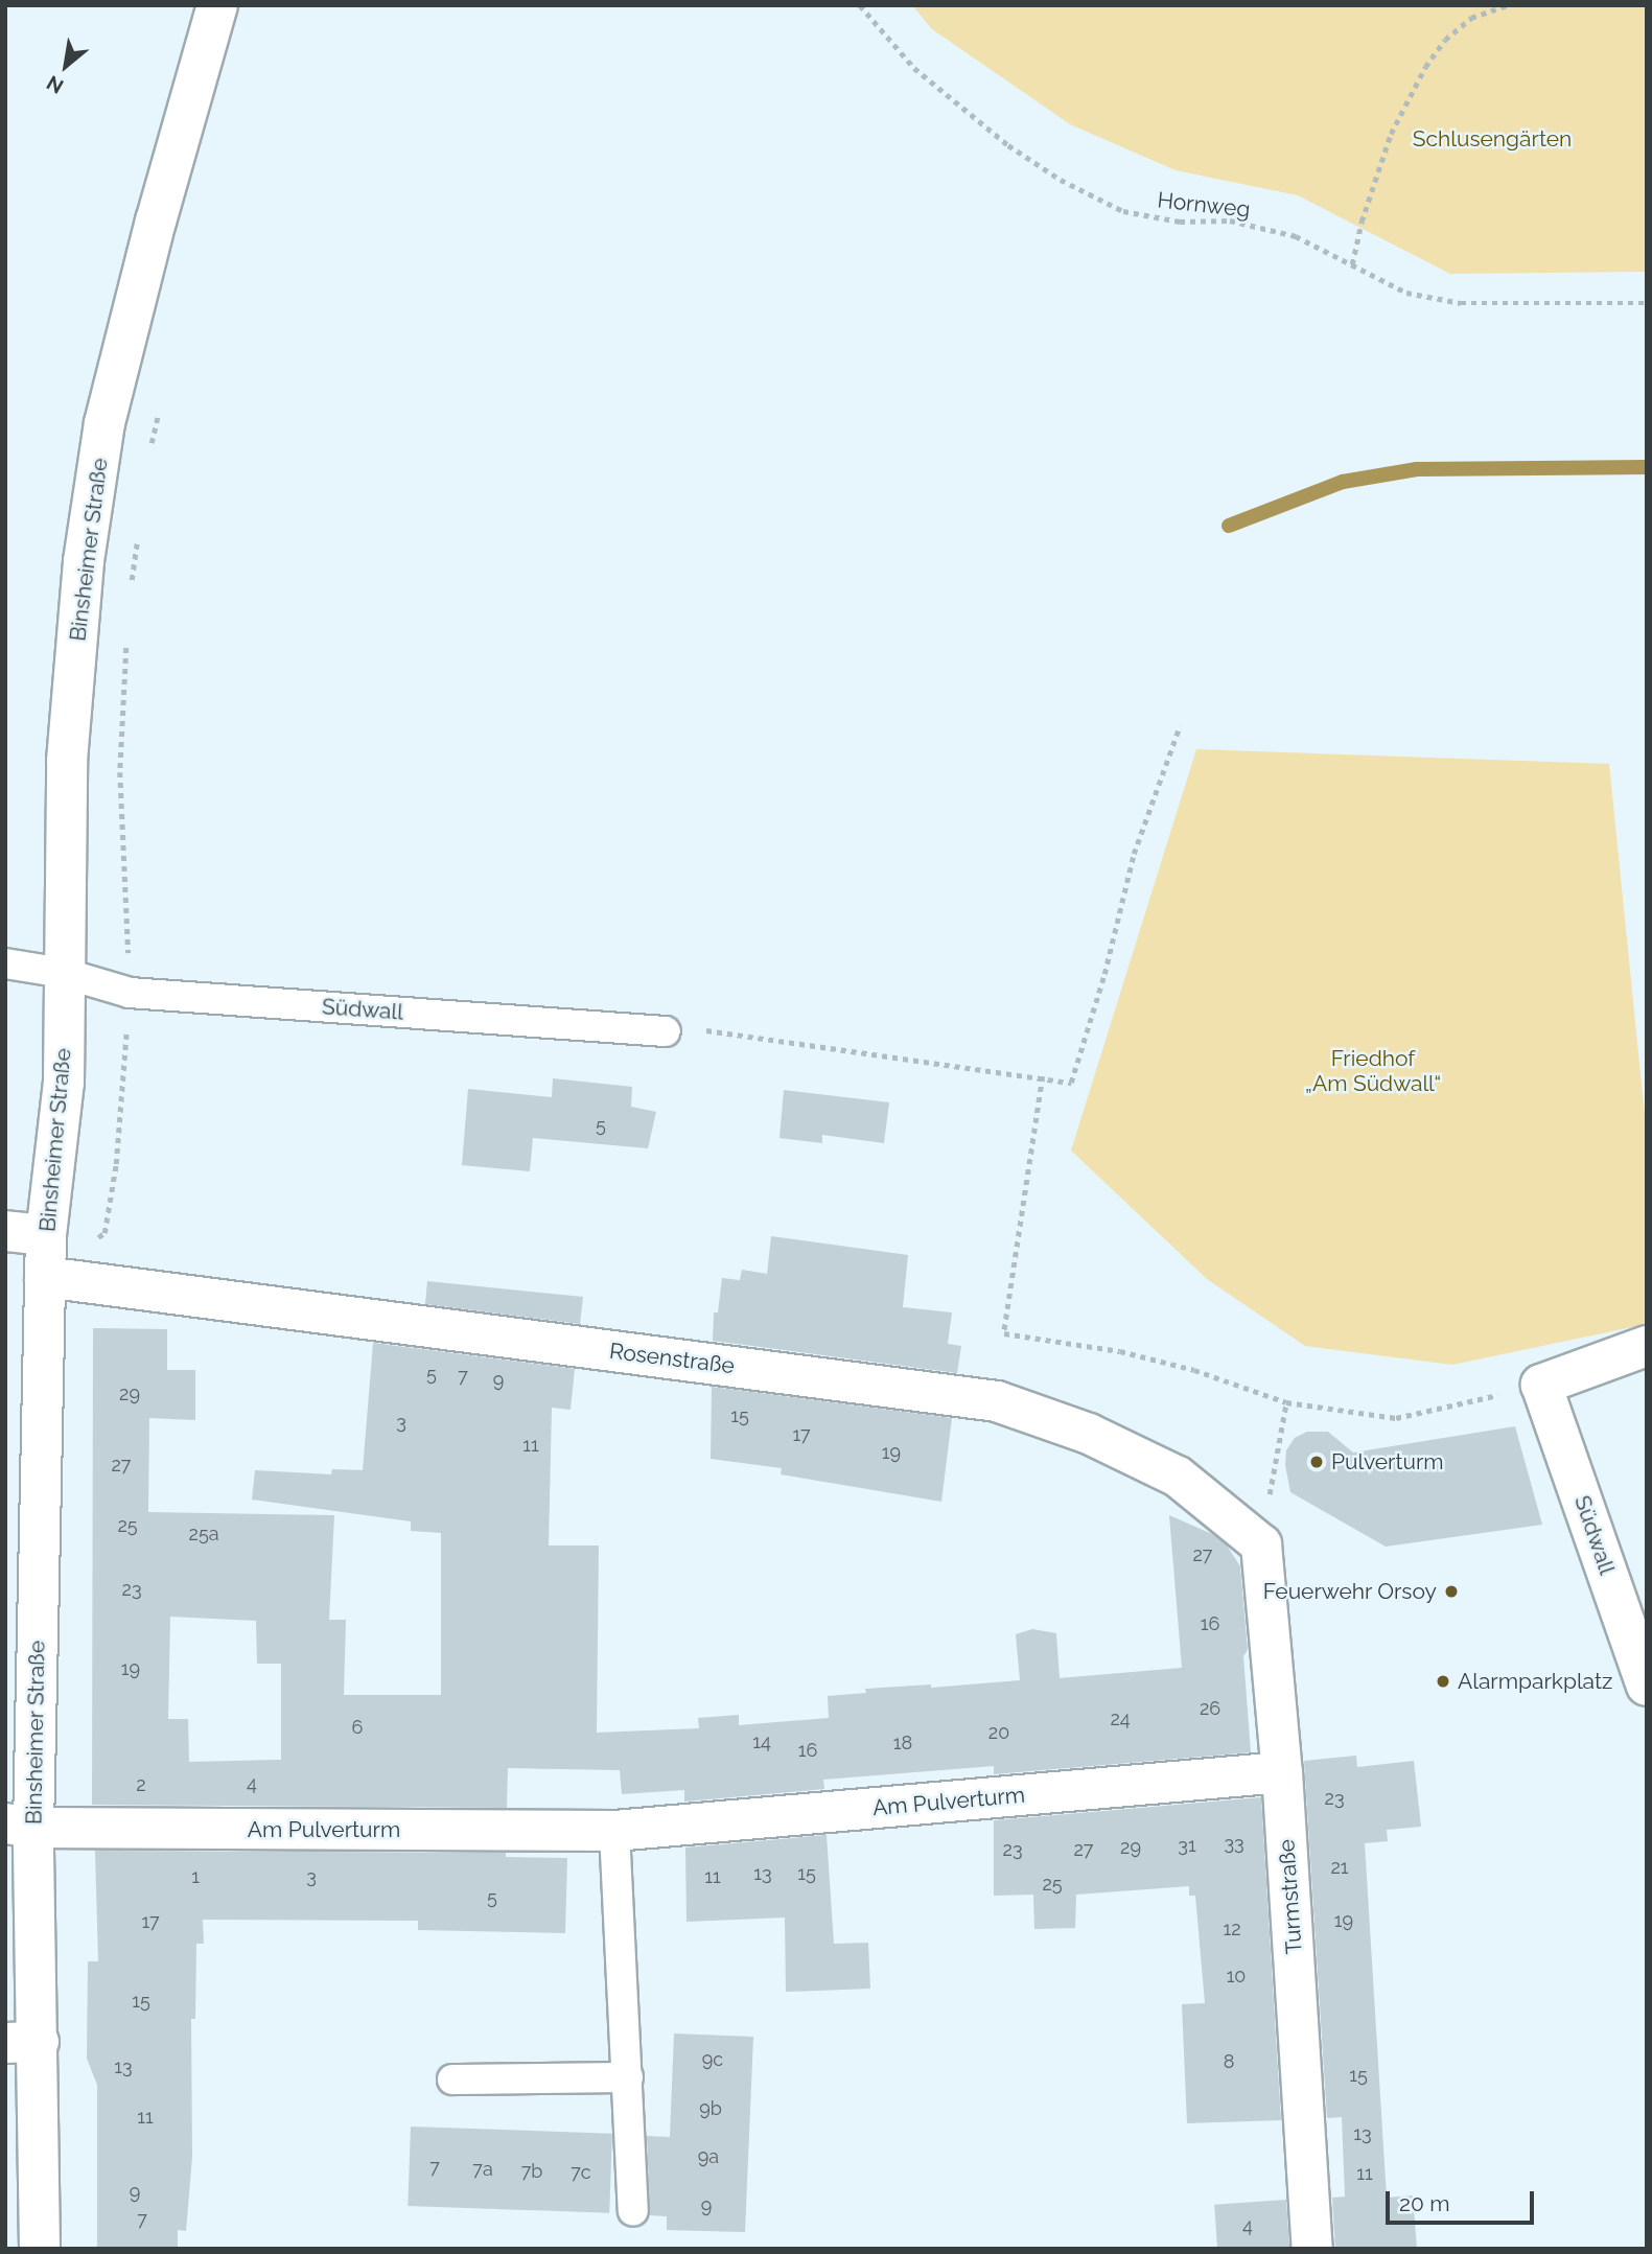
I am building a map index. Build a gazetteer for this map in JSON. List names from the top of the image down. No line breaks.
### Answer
{"streets":{"street":["Binsheimer Straße","Südwall","Rosenstraße","Am Pulverturm","Turmstraße"],"path":["Hornweg"]},"crossings":[["Binsheimer Straße","Südwall"],["Binsheimer Straße","Rosenstraße"],["Binsheimer Straße","Am Pulverturm"],["Rosenstraße","Turmstraße"],["Am Pulverturm","Turmstraße"]],"parks":["Schlusengärten","Friedhof „Am Südwall“"],"places":["Pulverturm","Feuerwehr Orsoy","Alarmparkplatz"],"house_numbers":["5","5","7","9","29","15","3","17","11","19","27","25","25a","27","23","16","19","26","24","6","20","14","18","16","4","2","23","33","31","29","23","27","21","13","15","1","3","11","25","5","19","17","12","10","15","9c","8","13","15","9b","11","13","9a","7","7a","7b","7c","11","9","9","7","4"],"scale_bar":"20 m","north":"bottom left"}
